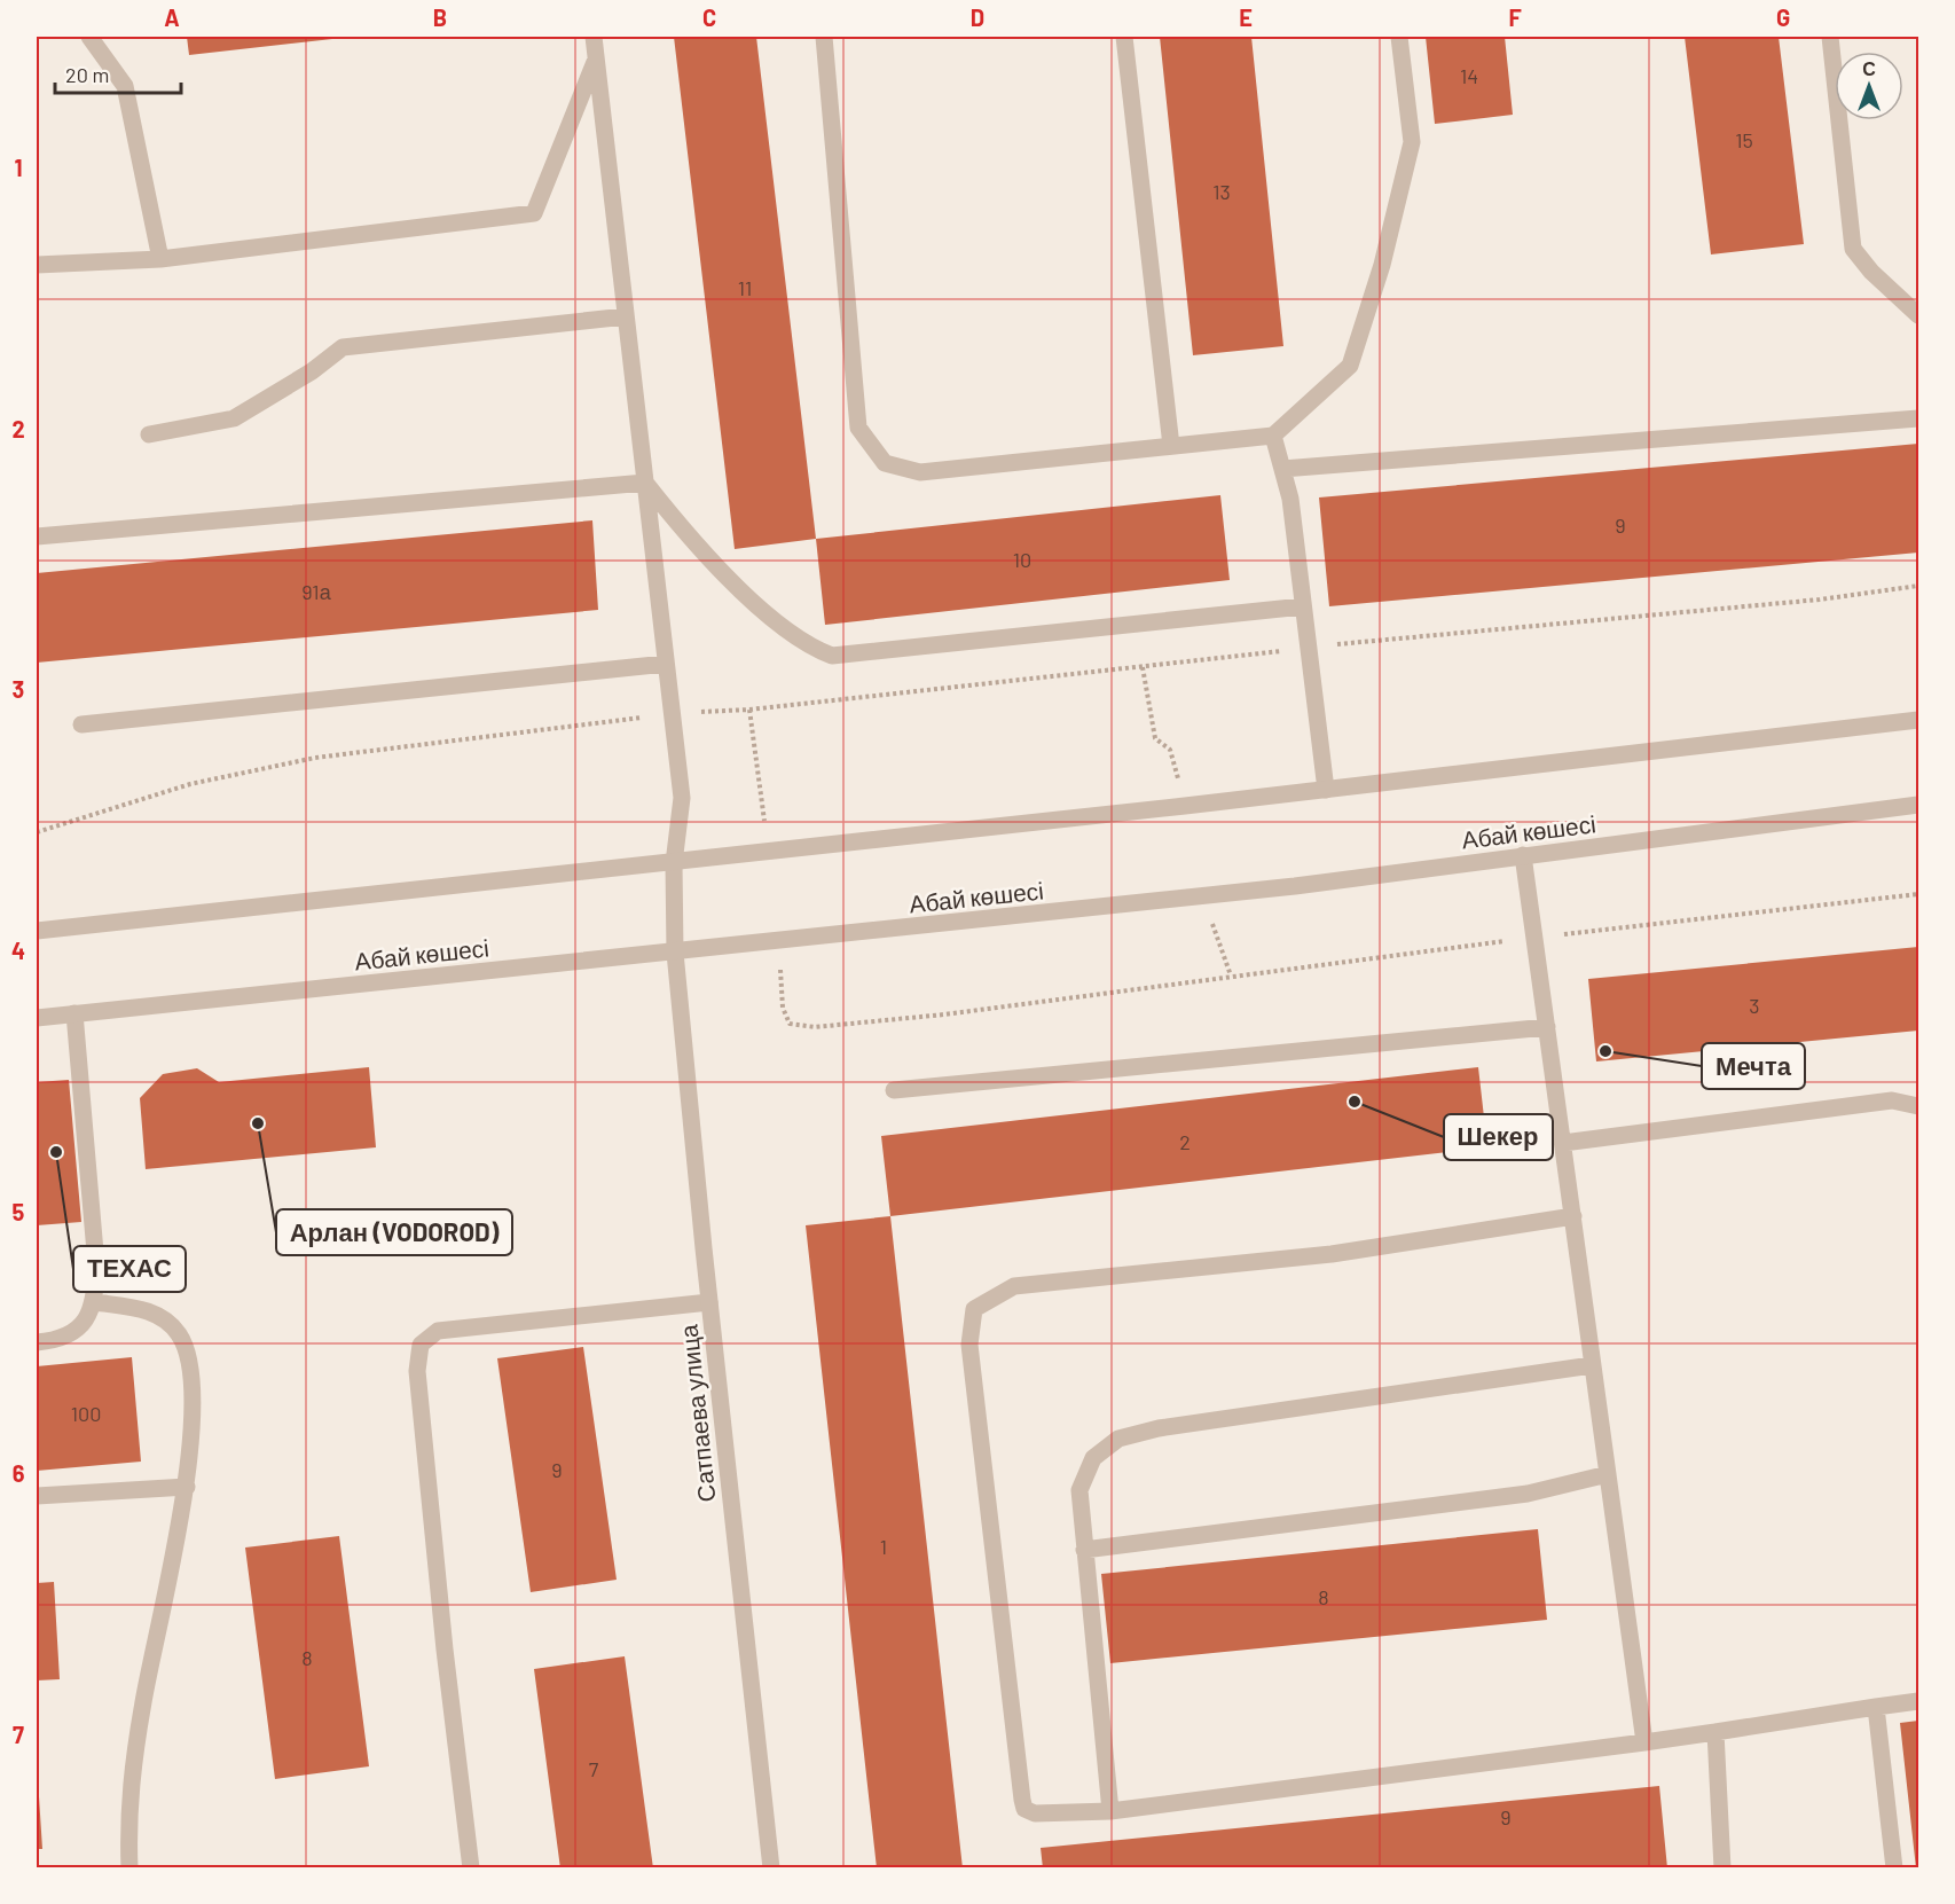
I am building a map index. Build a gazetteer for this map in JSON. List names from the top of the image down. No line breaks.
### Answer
{"streets":{"street":["Абай көшесі","Сатпаева улица"]},"crossings":[["Абай көшесі","Сатпаева улица"]],"places":["Мечта","Шекер","Арлан (VODOROD)","ТЕХАС"],"house_numbers":["14","15","13","11","9","10","91а","3","2","100","9","1","8","8","7","9"],"scale_bar":"20 m","north":"top","grid":{"columns":["A","B","C","D","E","F","G"],"rows":["1","2","3","4","5","6","7"]}}
